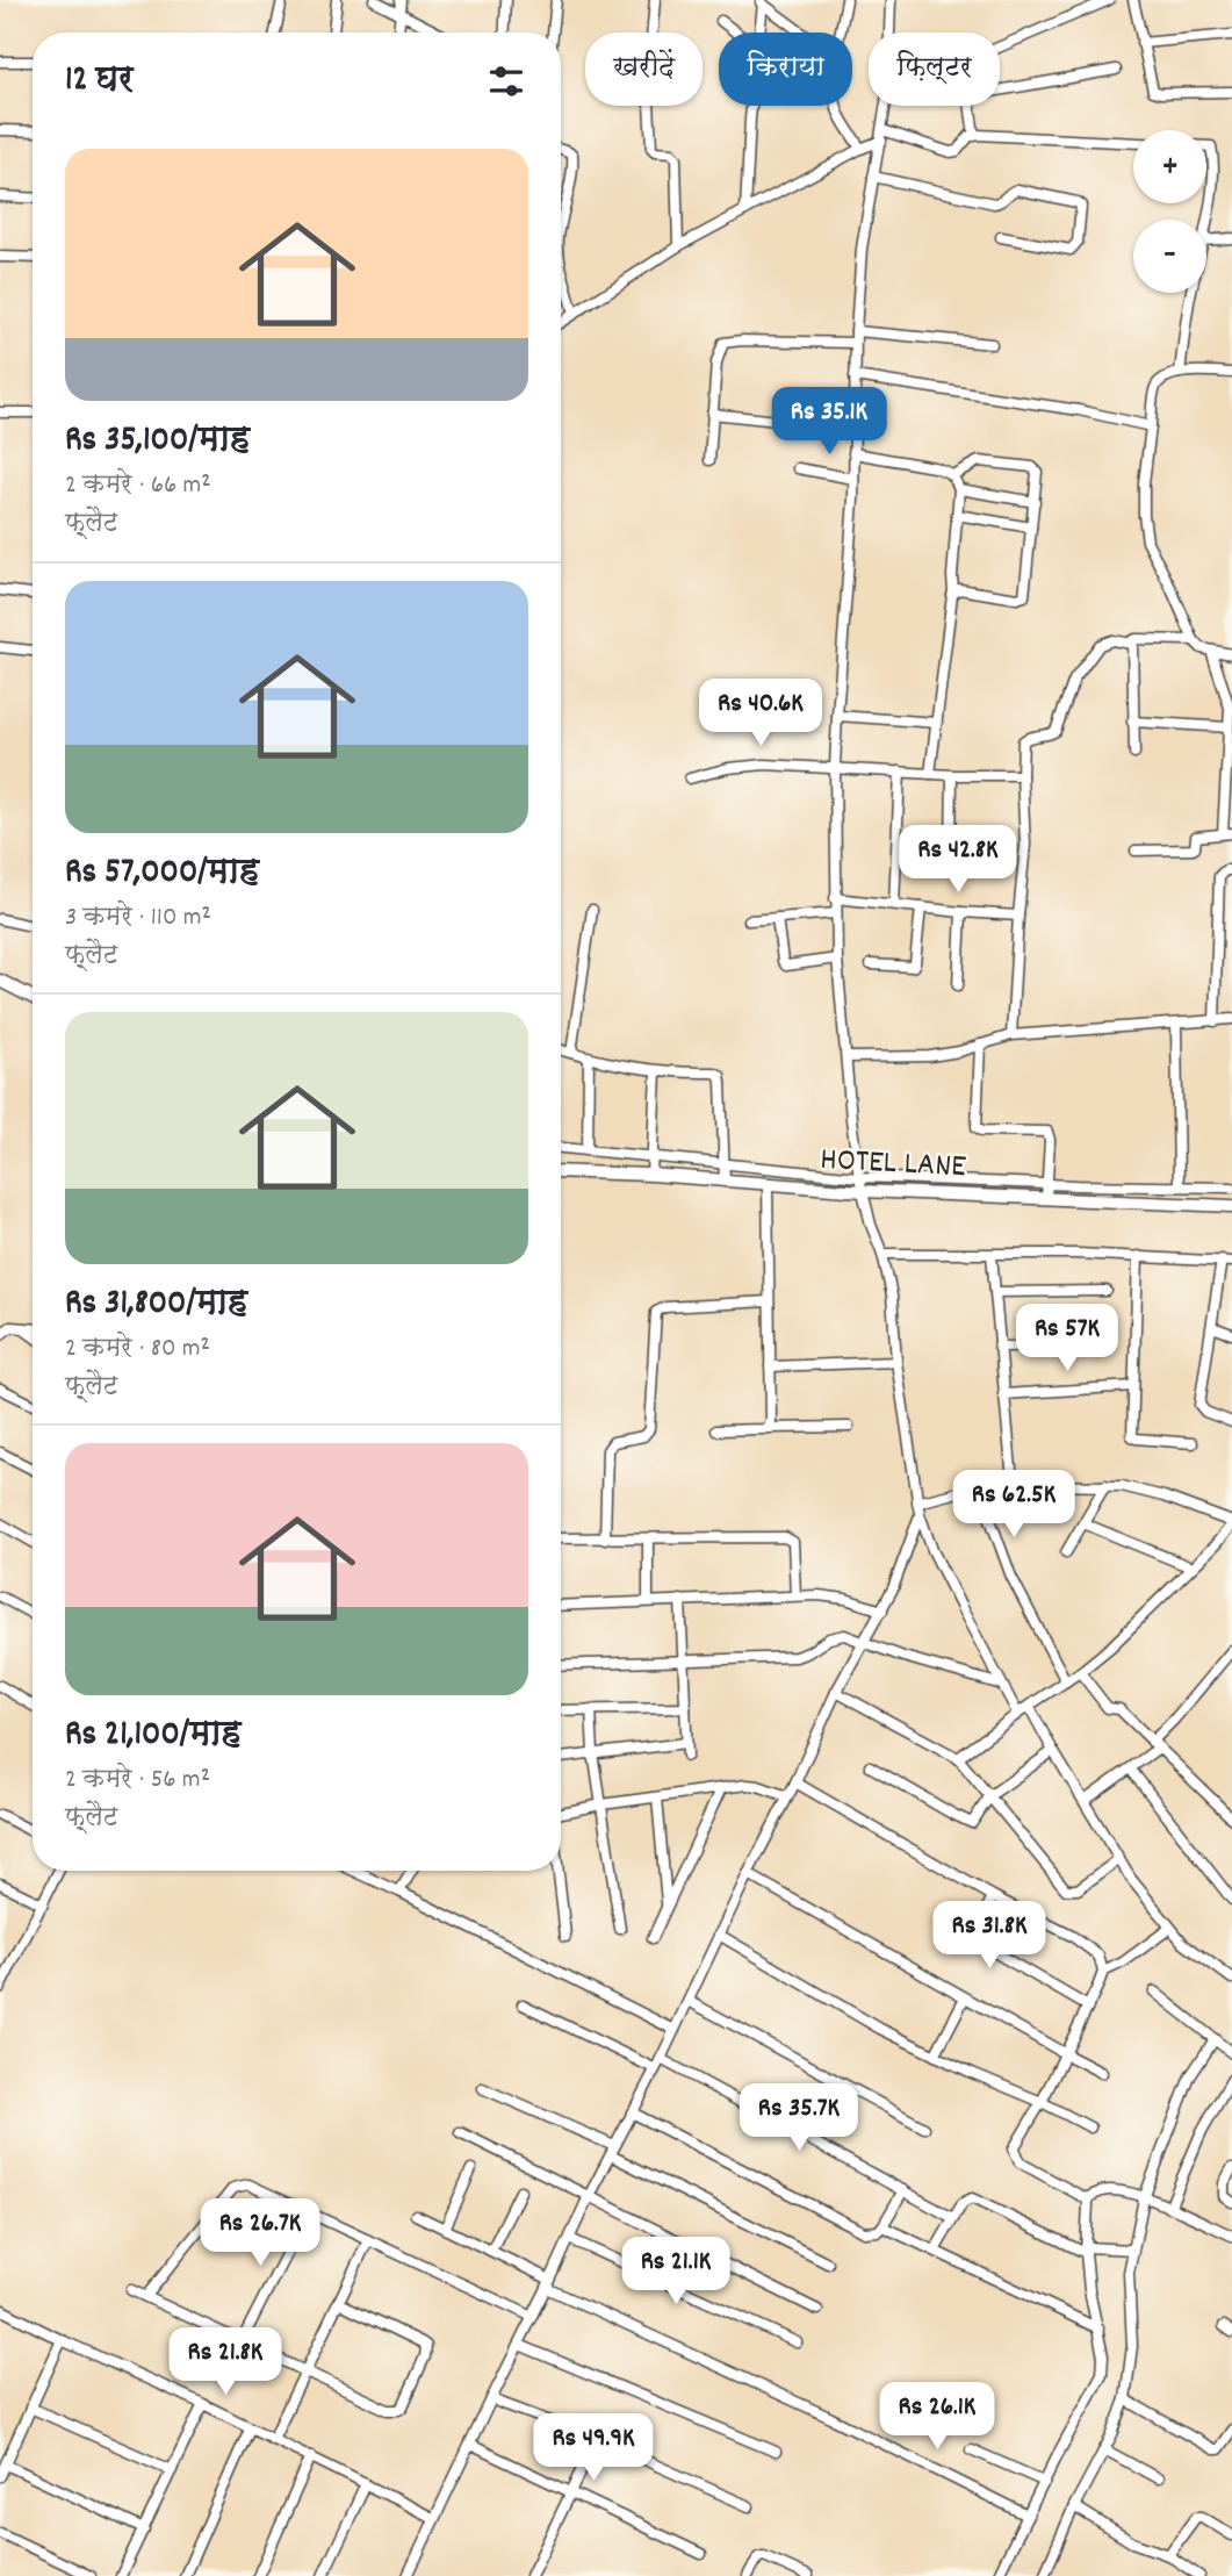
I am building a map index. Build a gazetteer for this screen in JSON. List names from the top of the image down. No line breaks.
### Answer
{"streets":{"street":["HOTEL LANE"]},"page":{"chip":["खरीदें","किराया","फ़िल्टर"],"heading":"12 घर","map_buttons":["+","−"],"list":[{"name":"Rs 35,100/माह","note":"2 कमरे · 66 m² · फ़्लैट"},{"name":"Rs 57,000/माह","note":"3 कमरे · 110 m² · फ़्लैट"},{"name":"Rs 31,800/माह","note":"2 कमरे · 80 m² · फ़्लैट"},{"name":"Rs 21,100/माह","note":"2 कमरे · 56 m² · फ़्लैट"}],"price":["Rs 35.1K","Rs 40.6K","Rs 42.8K","Rs 57K","Rs 62.5K","Rs 31.8K","Rs 35.7K","Rs 26.7K","Rs 21.1K","Rs 21.8K","Rs 26.1K","Rs 49.9K"]}}
